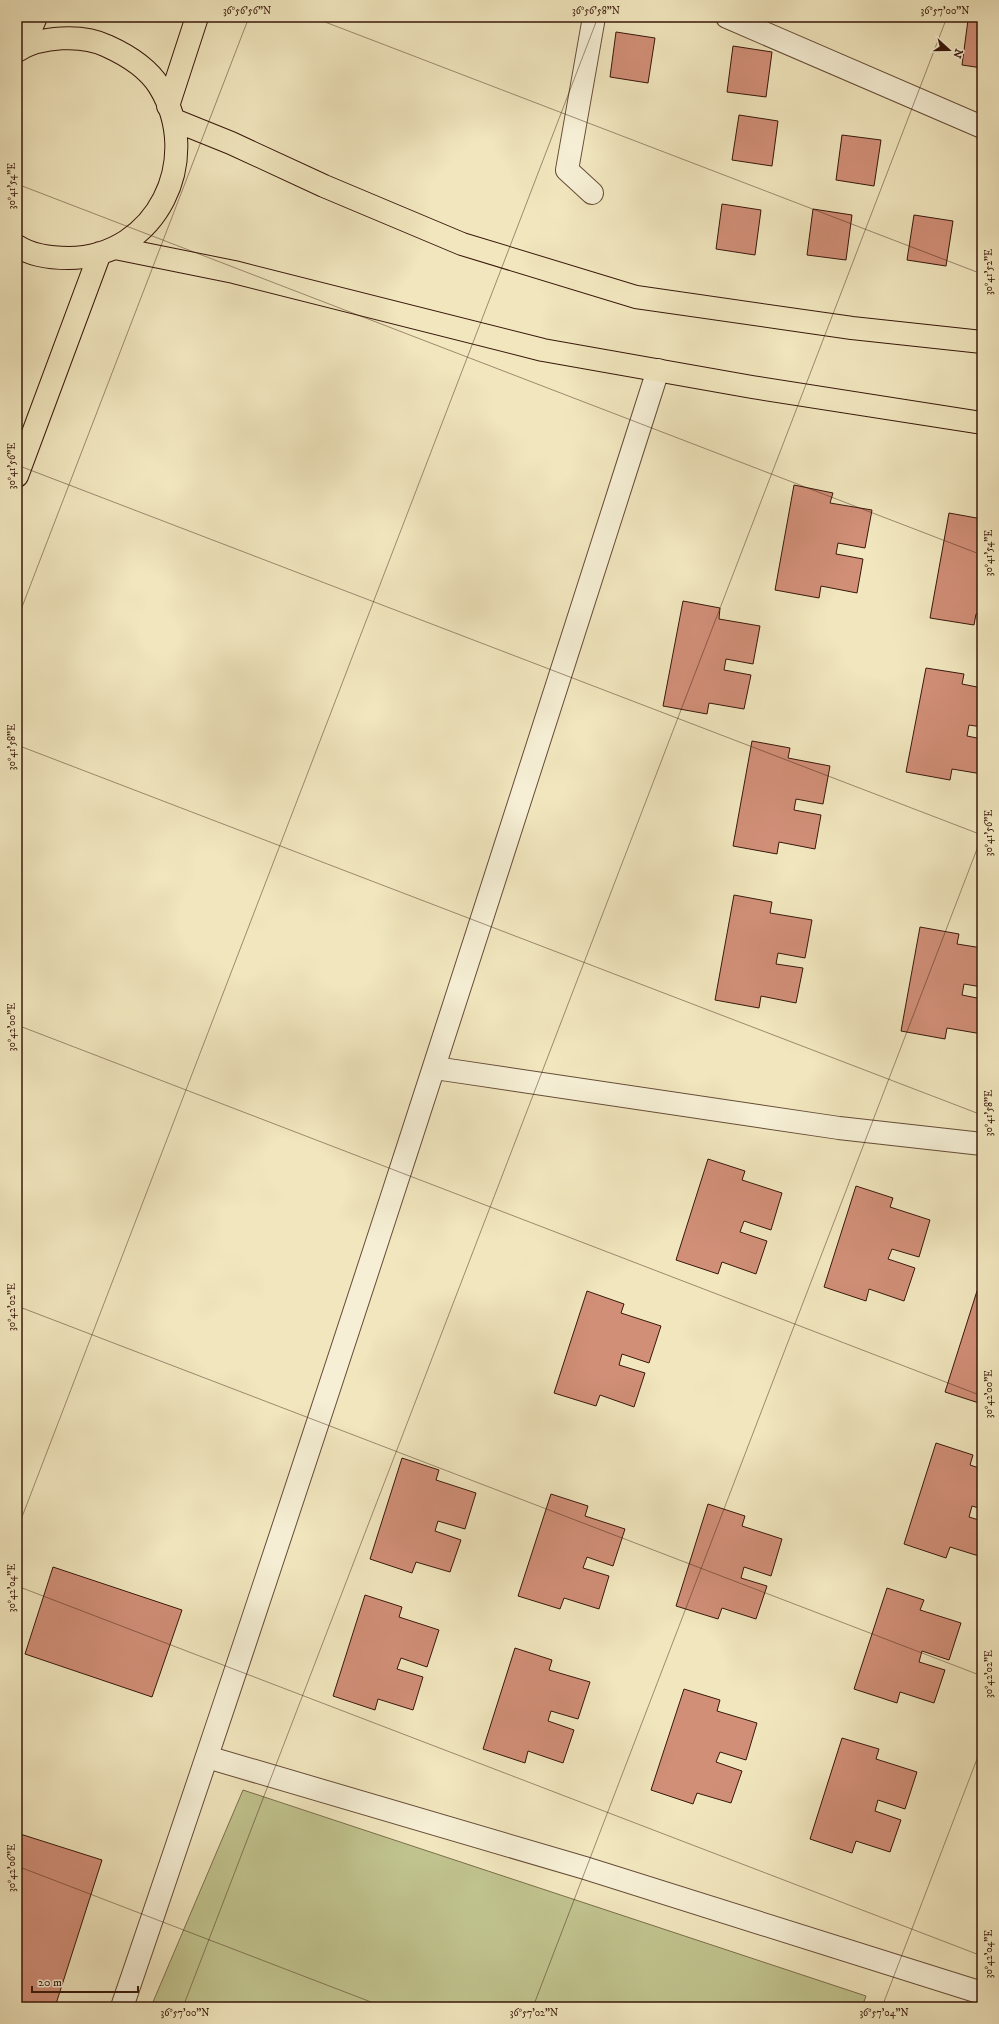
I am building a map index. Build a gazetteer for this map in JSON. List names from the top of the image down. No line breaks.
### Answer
{"scale_bar":"20 m","north":"right","coordinates":["36°56'56\"N","36°56'58\"N","36°57'00\"N","30°41'54\"E","30°41'52\"E","30°41'56\"E","30°41'58\"E","30°42'00\"E","30°42'02\"E","30°42'04\"E","30°42'06\"E","36°57'02\"N","36°57'04\"N"]}
